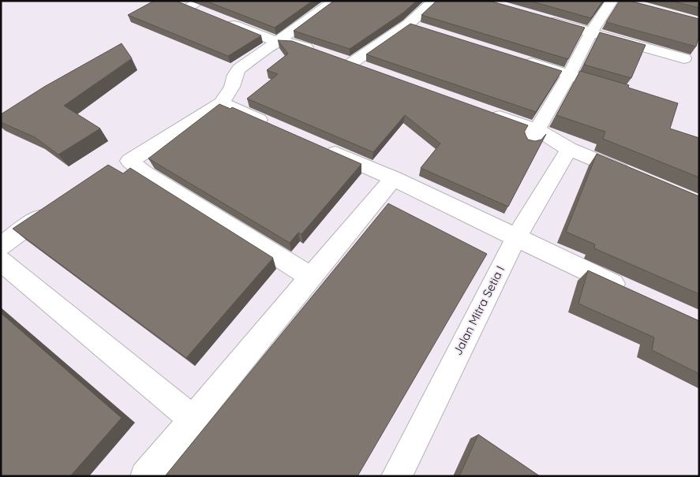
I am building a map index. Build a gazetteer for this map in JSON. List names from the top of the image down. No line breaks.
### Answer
{"streets":{"street":["Jalan Mitra Setia I"]}}
